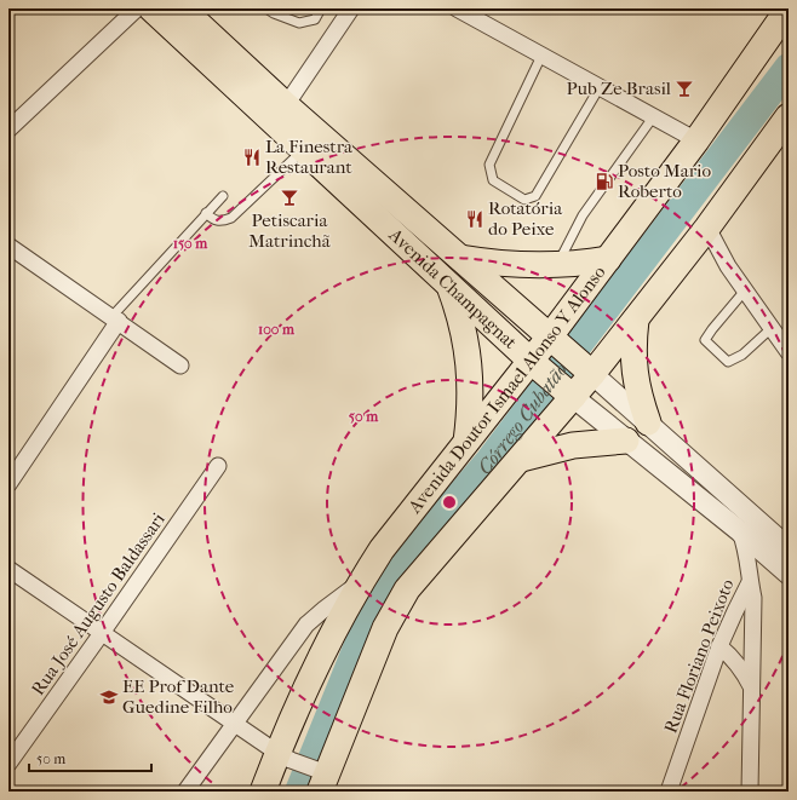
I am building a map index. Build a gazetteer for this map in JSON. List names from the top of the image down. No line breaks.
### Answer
{"streets":{"main road":["Avenida Champagnat","Avenida Doutor Ismael Alonso Y Alonso"],"street":["Rua José Augusto Baldassari","Rua Floriano Peixoto"]},"crossings":[["Avenida Champagnat","Avenida Doutor Ismael Alonso Y Alonso"],["Avenida Champagnat","Rua Floriano Peixoto"]],"water":["Córrego Cubatão"],"places":{"bar":["Pub Ze Brasil","Petiscaria Matrinchã"],"restaurant":["La Finestra Restaurant","Rotatória do Peixe"],"fuel station":["Posto Mario Roberto"],"school or university":["EE Prof Dante Guedine Filho"]},"scale_bar":"50 m","rings":["150 m","100 m","50 m"]}
